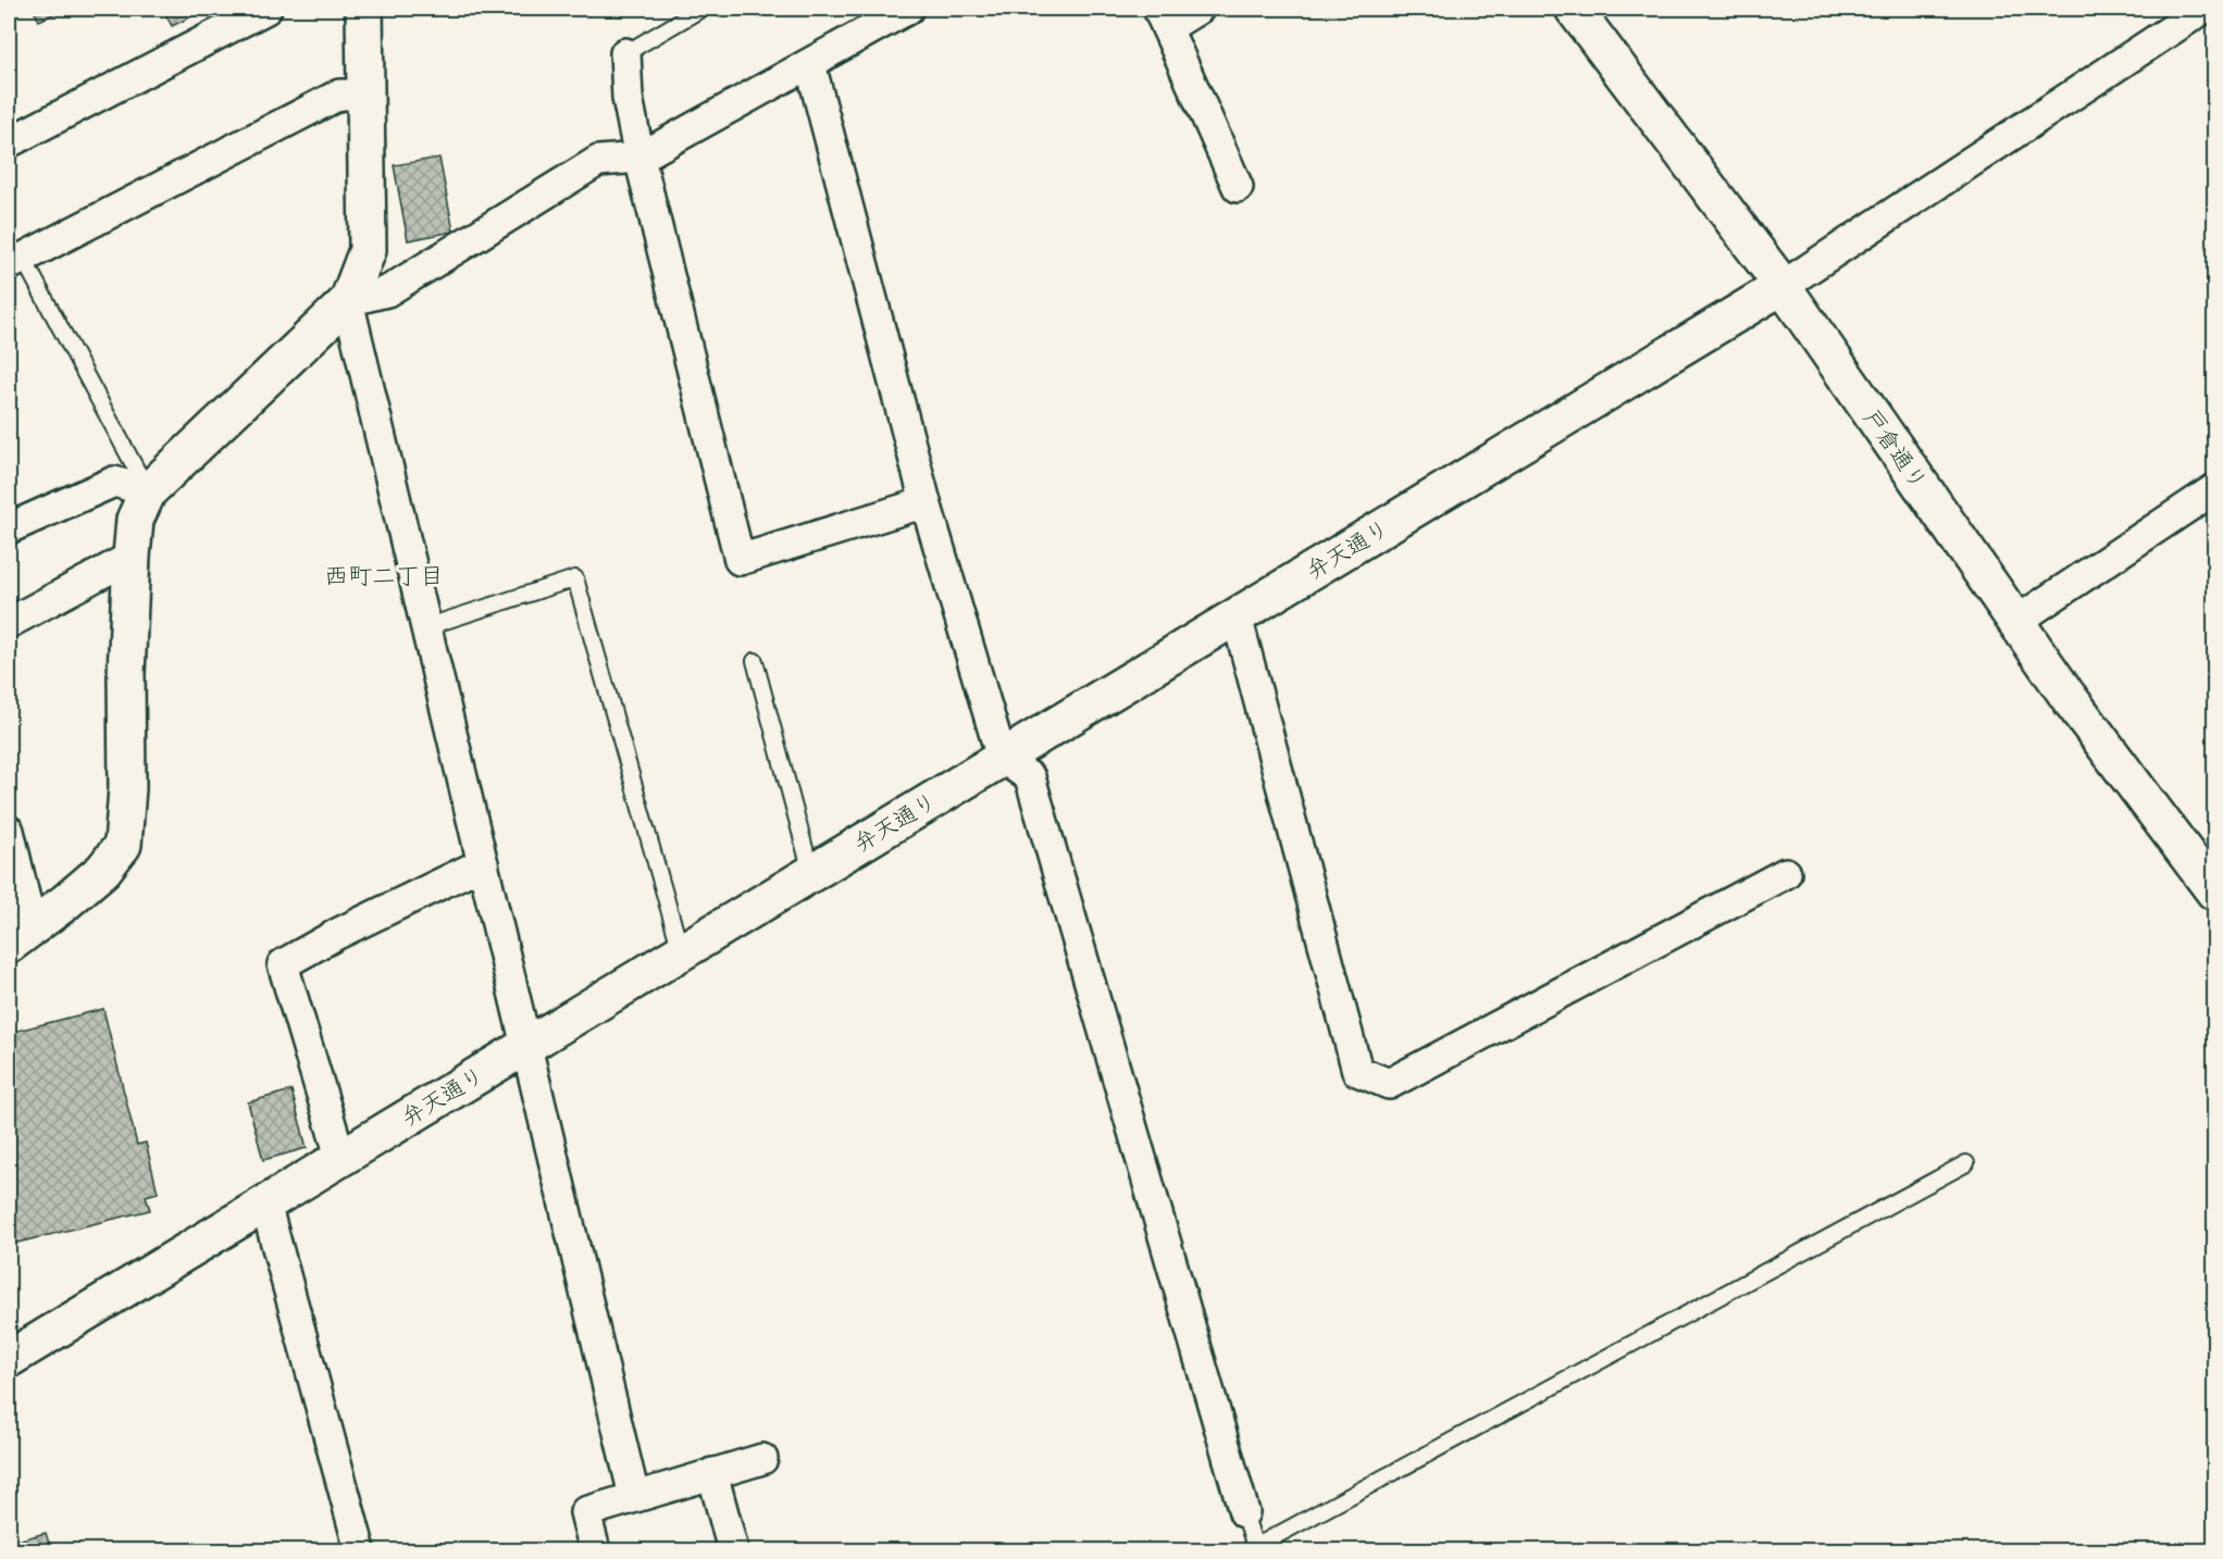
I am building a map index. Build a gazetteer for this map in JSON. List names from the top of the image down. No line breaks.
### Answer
{"streets":{"street":["戸倉通り","弁天通り"]},"crossings":[["戸倉通り","弁天通り"]],"districts":["西町二丁目"]}
